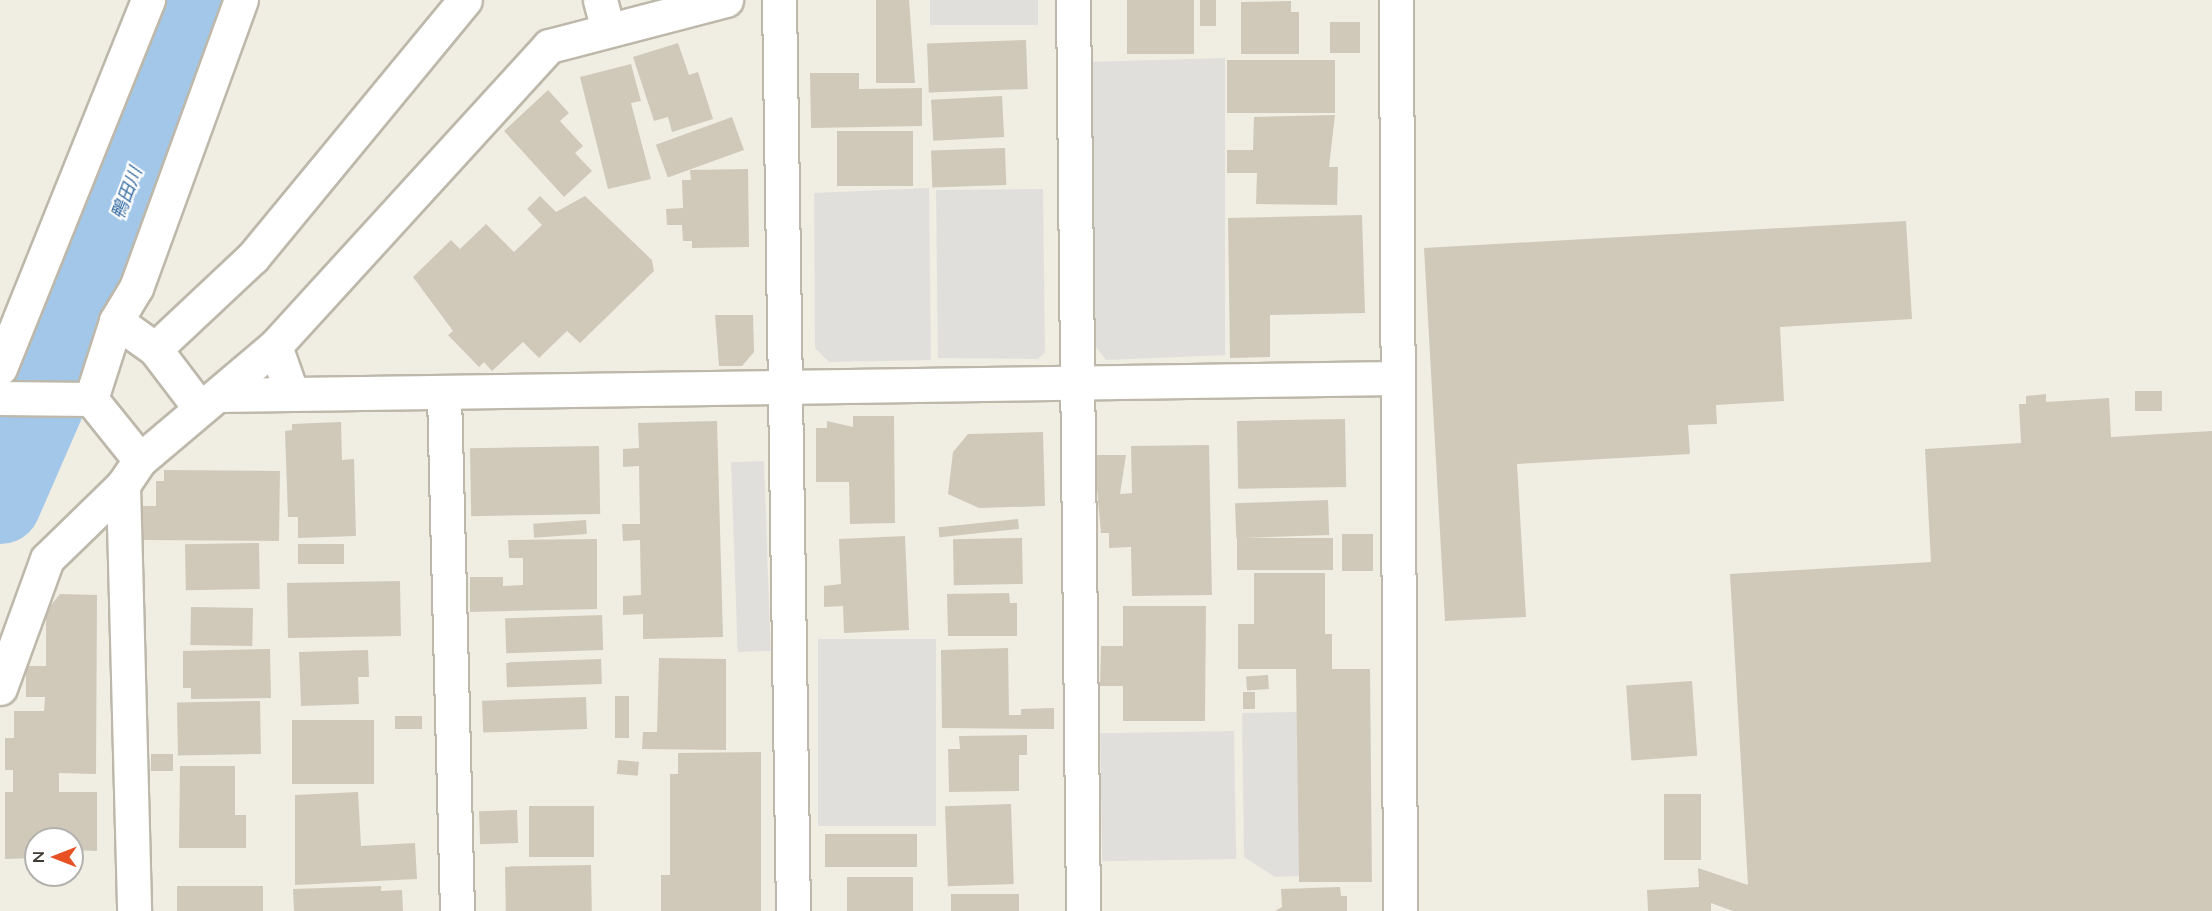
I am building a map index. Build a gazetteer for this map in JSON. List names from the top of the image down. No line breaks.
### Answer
{"water":["鴨田川"],"north":"left"}
